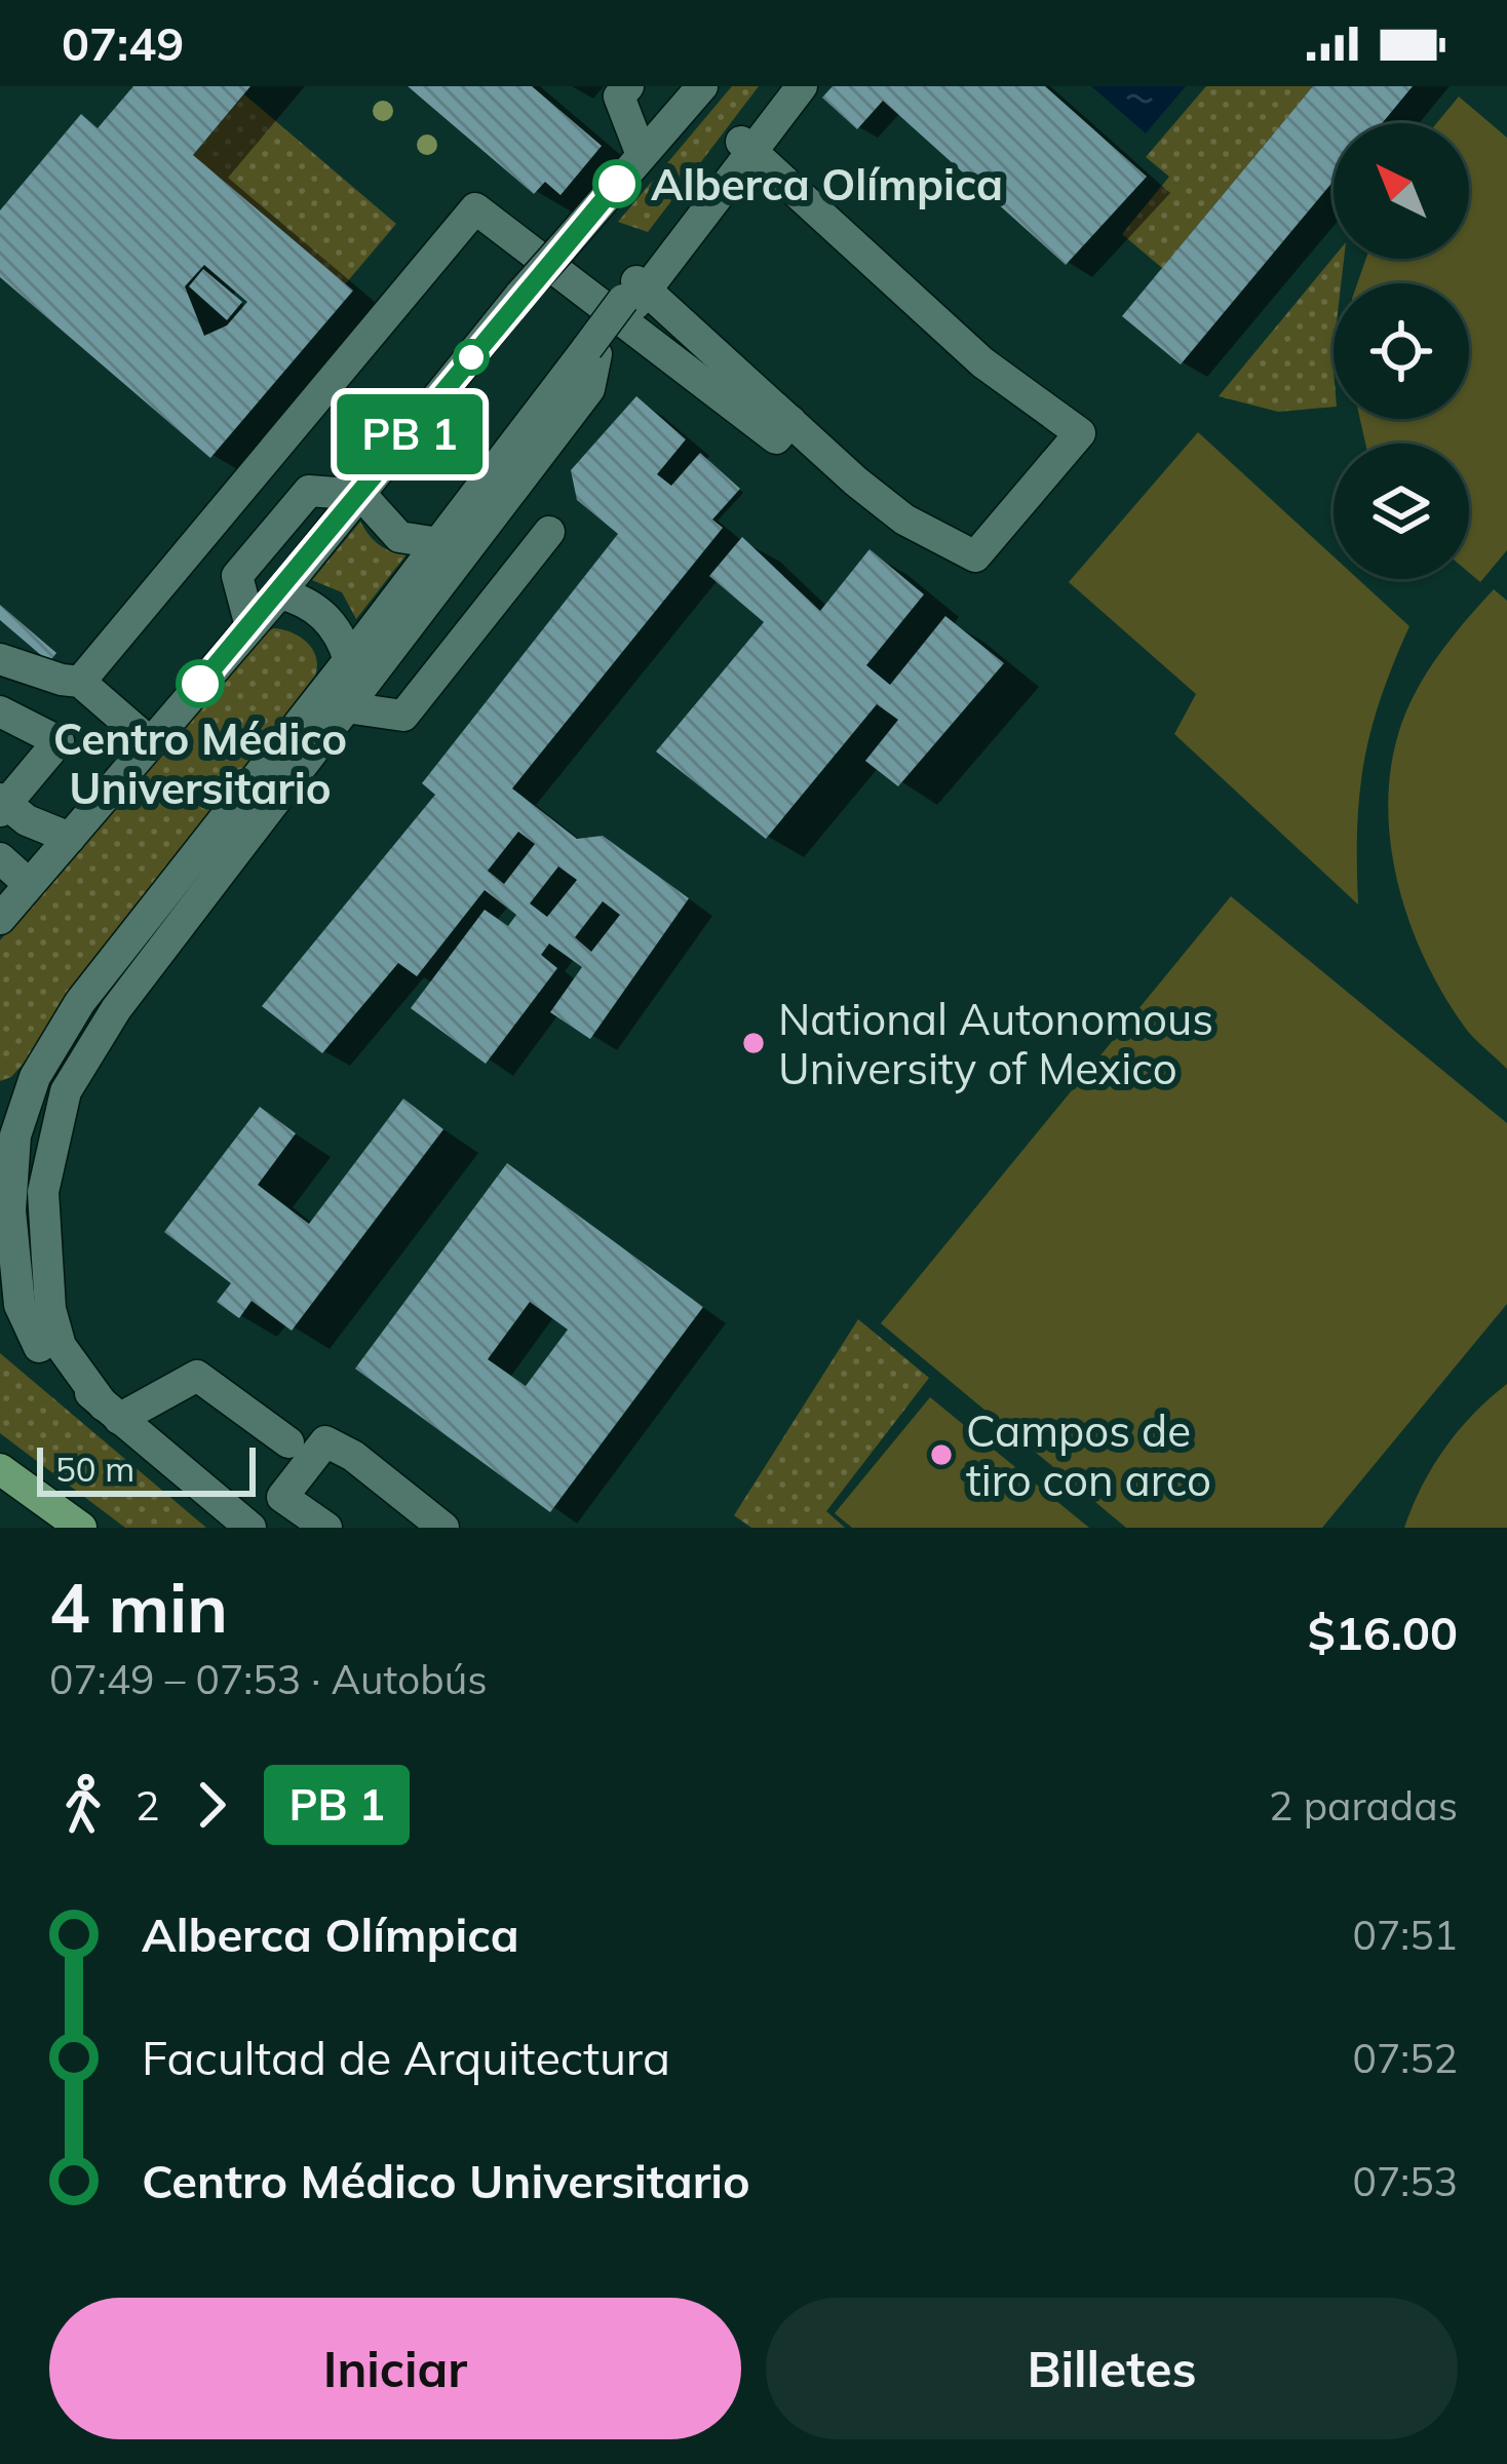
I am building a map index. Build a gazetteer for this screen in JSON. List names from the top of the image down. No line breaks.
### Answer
{"places":["Alberca Olímpica","Centro Médico Universitario","National Autonomous University of Mexico","Campos de tiro con arco"],"scale_bar":"50 m","north":"top left","page":{"status":"07:49","on_map":"PB 1","scale":"50 m","heading":["4 min","07:49 – 07:53 · Autobús","$16.00"],"legs":["2","PB 1","2 paradas"],"list":[{"name":"Alberca Olímpica","value":"07:51"},{"name":"Facultad de Arquitectura","value":"07:52"},{"name":"Centro Médico Universitario","value":"07:53"}],"buttons":["Iniciar","Billetes"]}}
